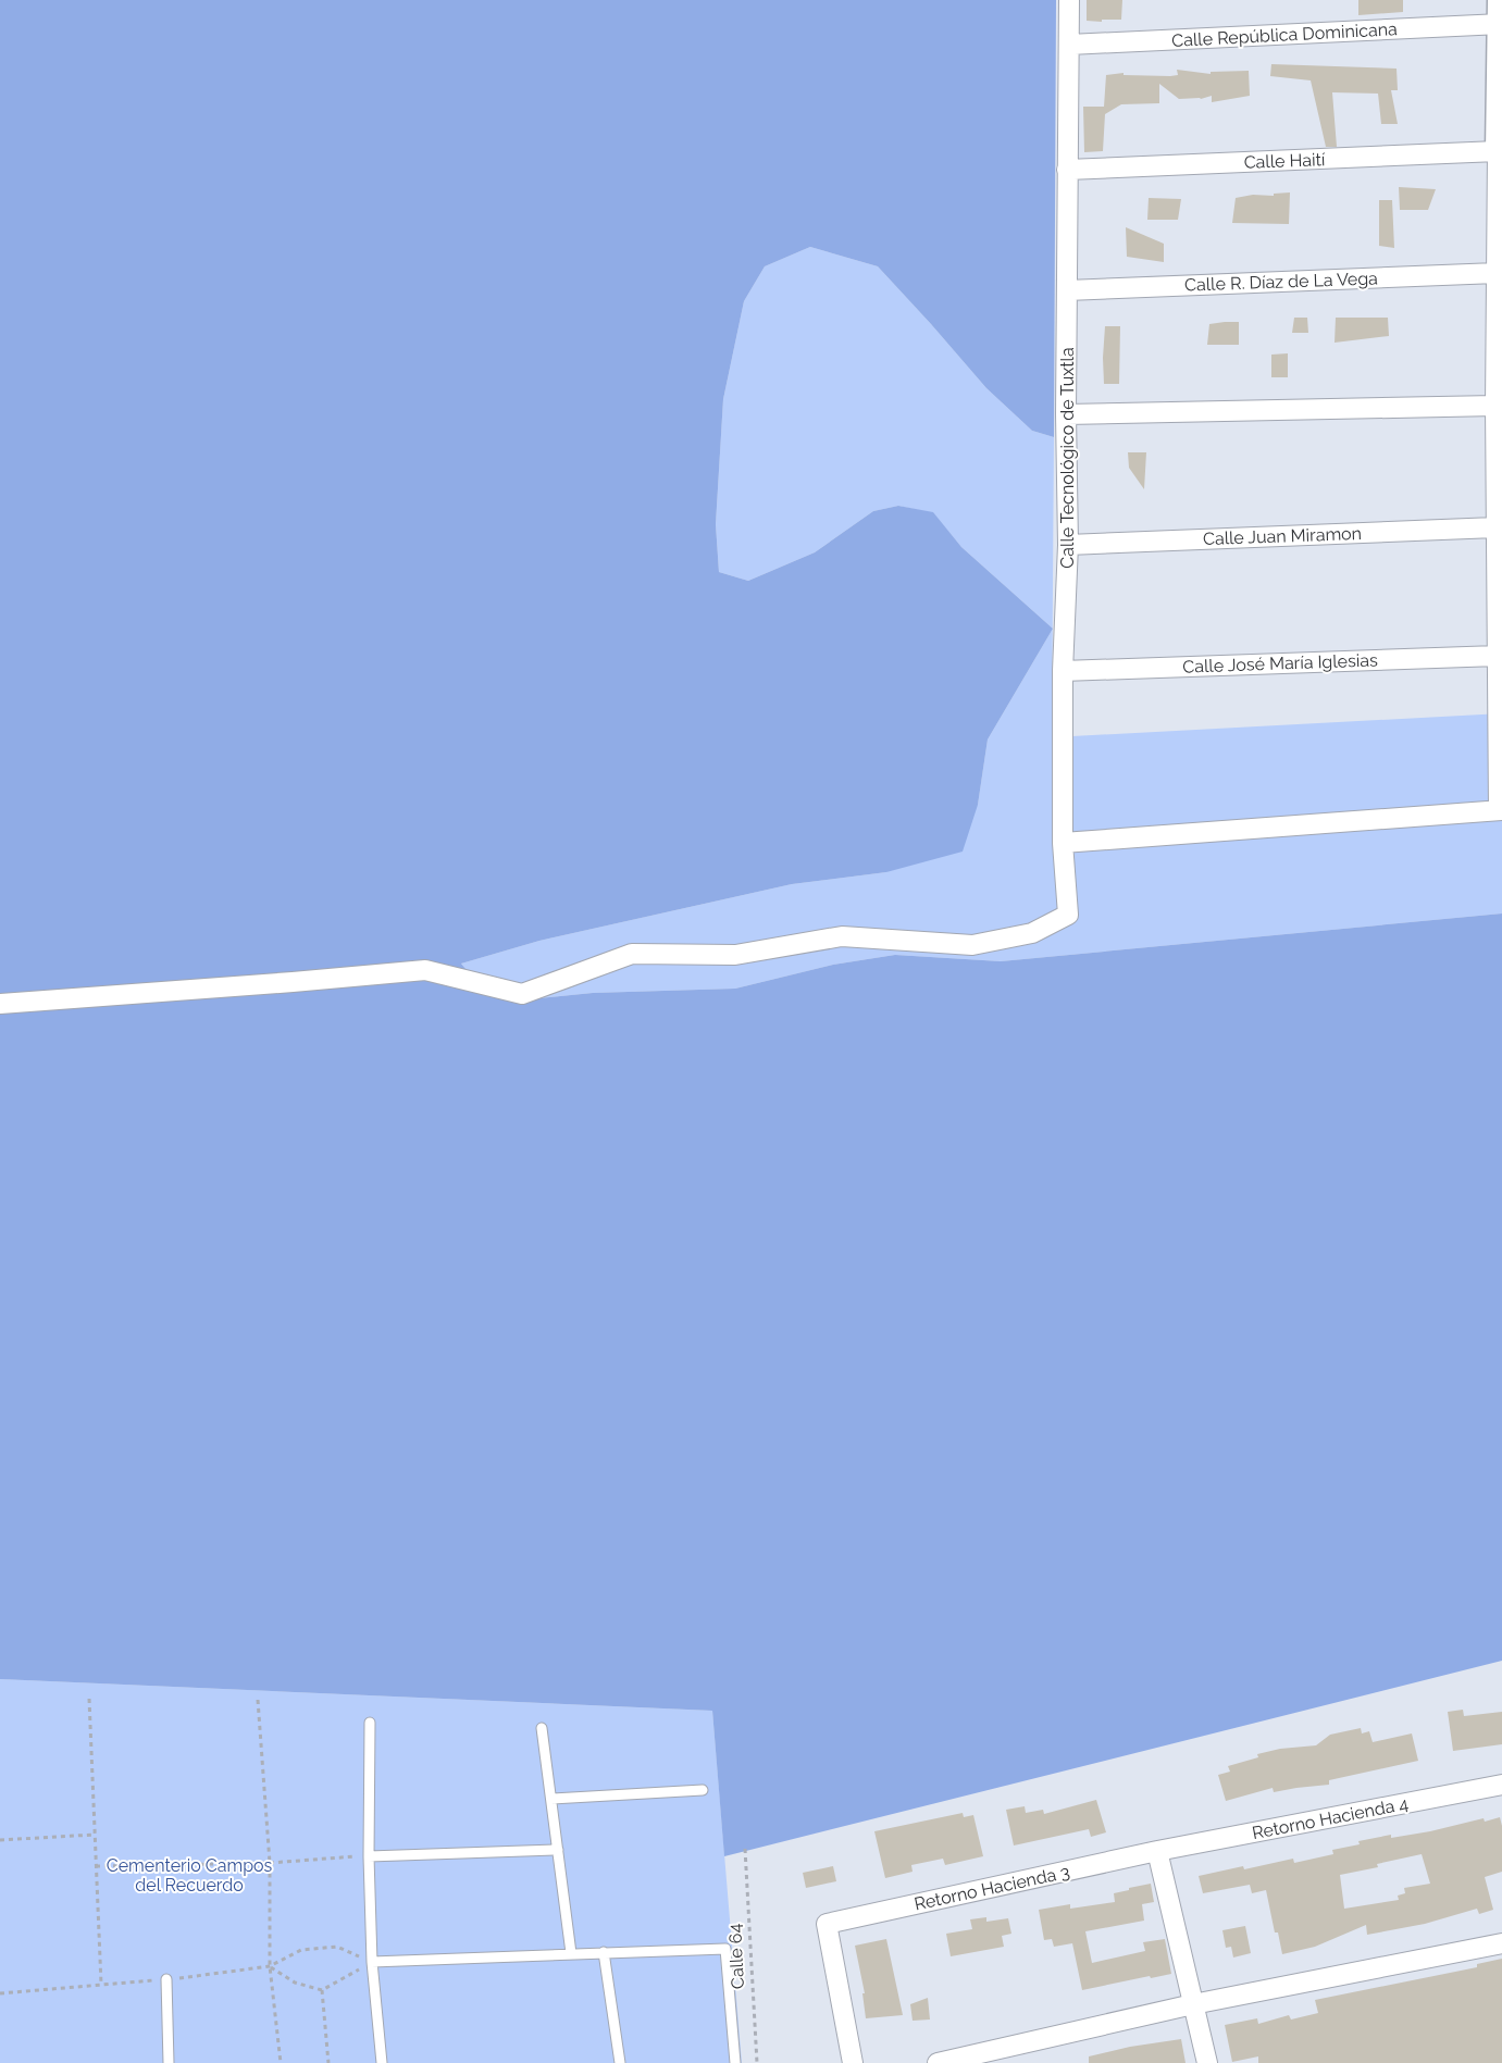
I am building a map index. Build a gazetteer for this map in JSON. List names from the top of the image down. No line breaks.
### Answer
{"streets":{"street":["Calle República Dominicana","Calle Haití","Calle R. Díaz de La Vega","Calle Tecnológico de Tuxtla","Calle Juan Miramon","Calle José María Iglesias","Retorno Hacienda 4","Retorno Hacienda 3"],"path":["Calle 64"]},"crossings":[["Calle República Dominicana","Calle Tecnológico de Tuxtla"],["Calle Haití","Calle Tecnológico de Tuxtla"],["Calle R. Díaz de La Vega","Calle Tecnológico de Tuxtla"],["Calle Tecnológico de Tuxtla","Calle Juan Miramon"],["Calle Tecnológico de Tuxtla","Calle José María Iglesias"],["Retorno Hacienda 4","Retorno Hacienda 3"]],"parks":["Cementerio Campos del Recuerdo"]}
